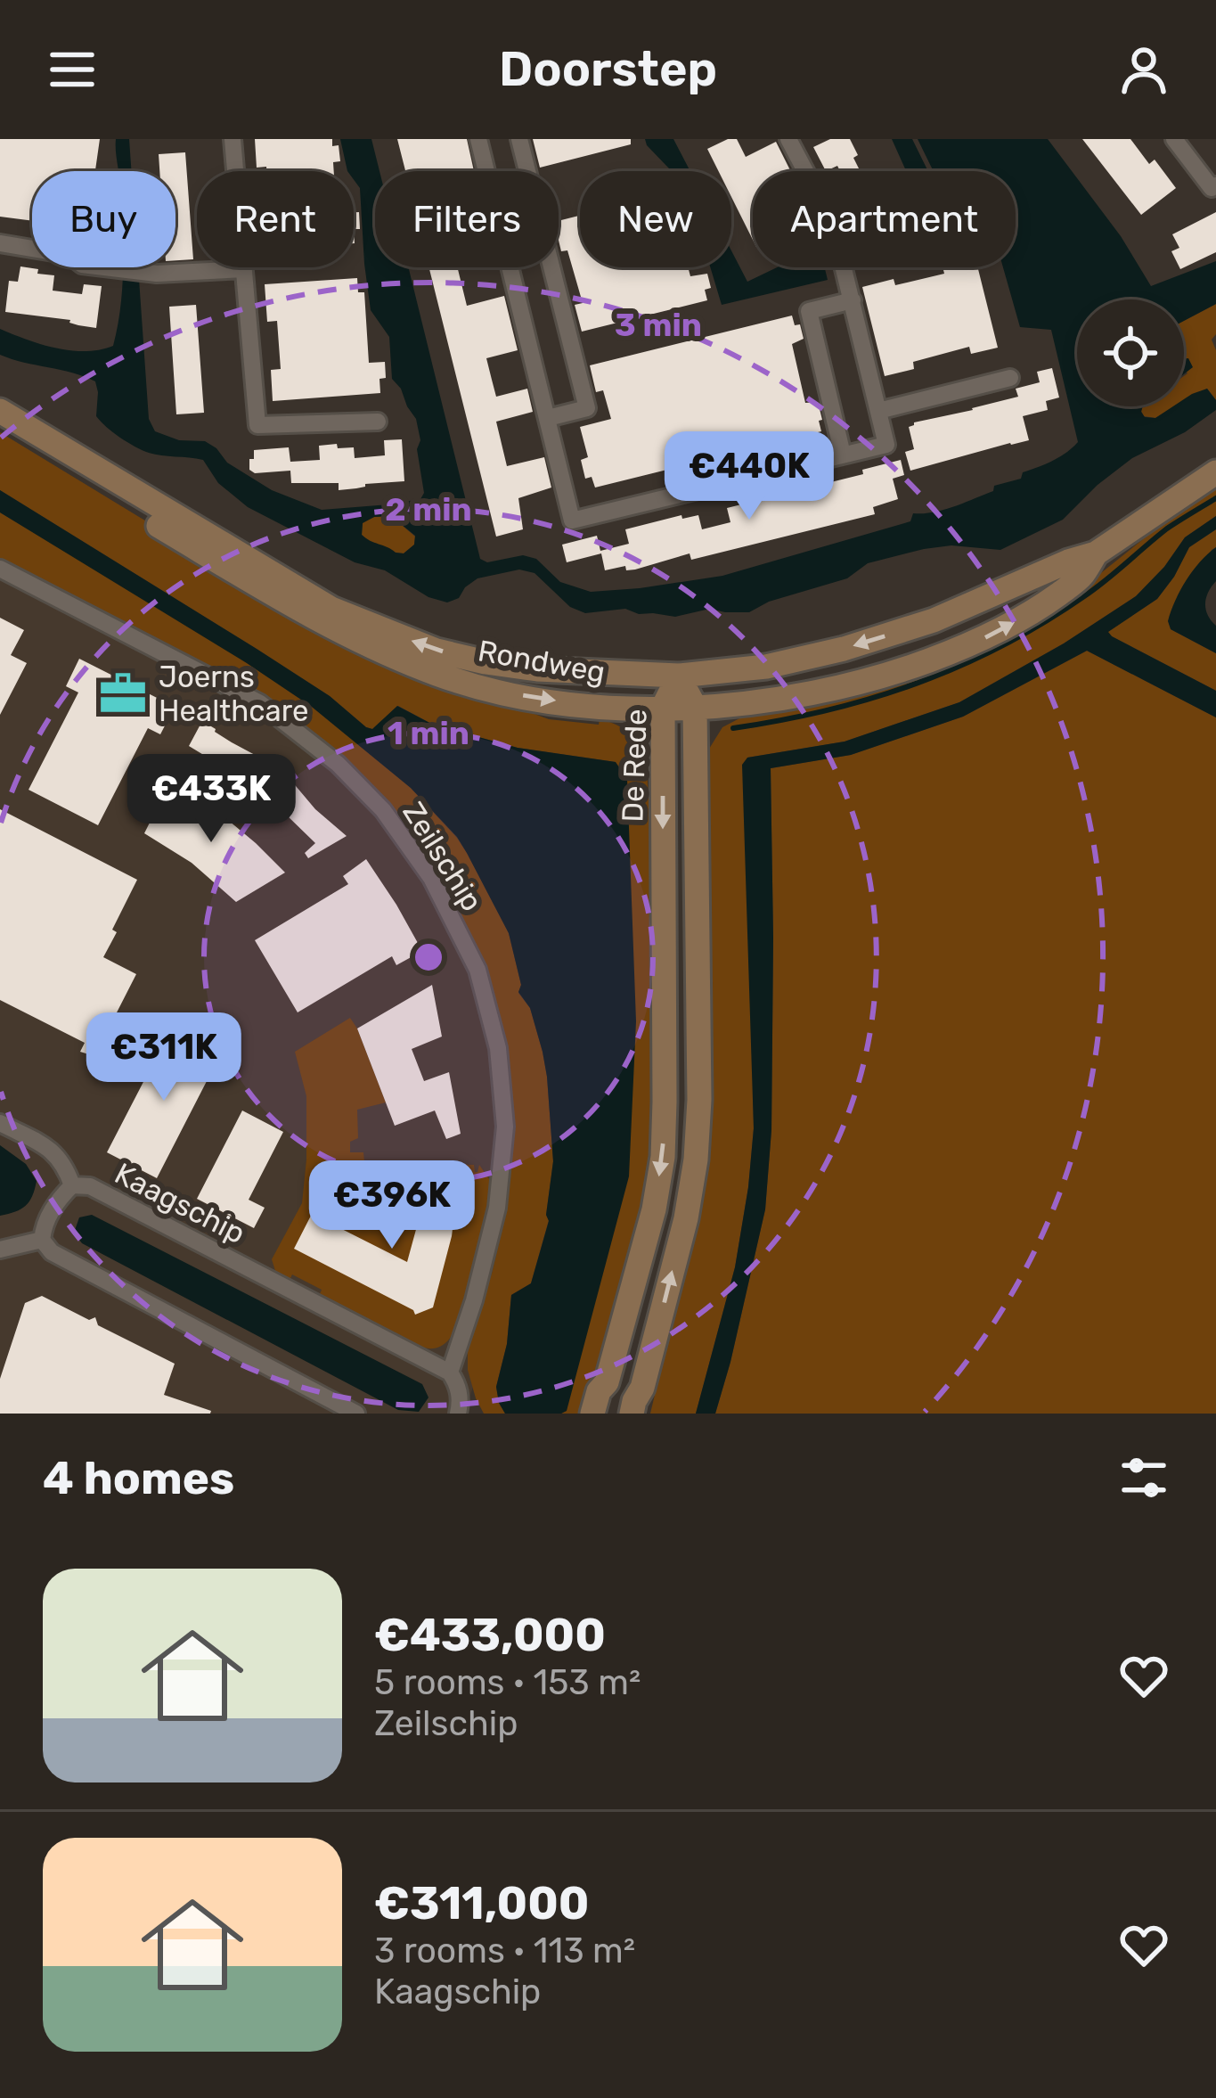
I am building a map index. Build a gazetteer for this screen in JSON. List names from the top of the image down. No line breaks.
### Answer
{"streets":{"main road":["Rondweg","De Rede"],"street":["Zeilschip","Kaagschip"]},"crossings":[["Rondweg","De Rede"],["Zeilschip","Kaagschip"]],"places":{"office":["Joerns Healthcare"]},"page":{"header":"Doorstep","chip":["Buy","Rent","Filters","New","Apartment"],"price":["€440K","€433K","€311K","€396K"],"heading":"4 homes","list":[{"name":"€433,000","note":"5 rooms · 153 m² · Zeilschip"},{"name":"€311,000","note":"3 rooms · 113 m² · Kaagschip"}]},"rings":["3 min","2 min","1 min"]}
